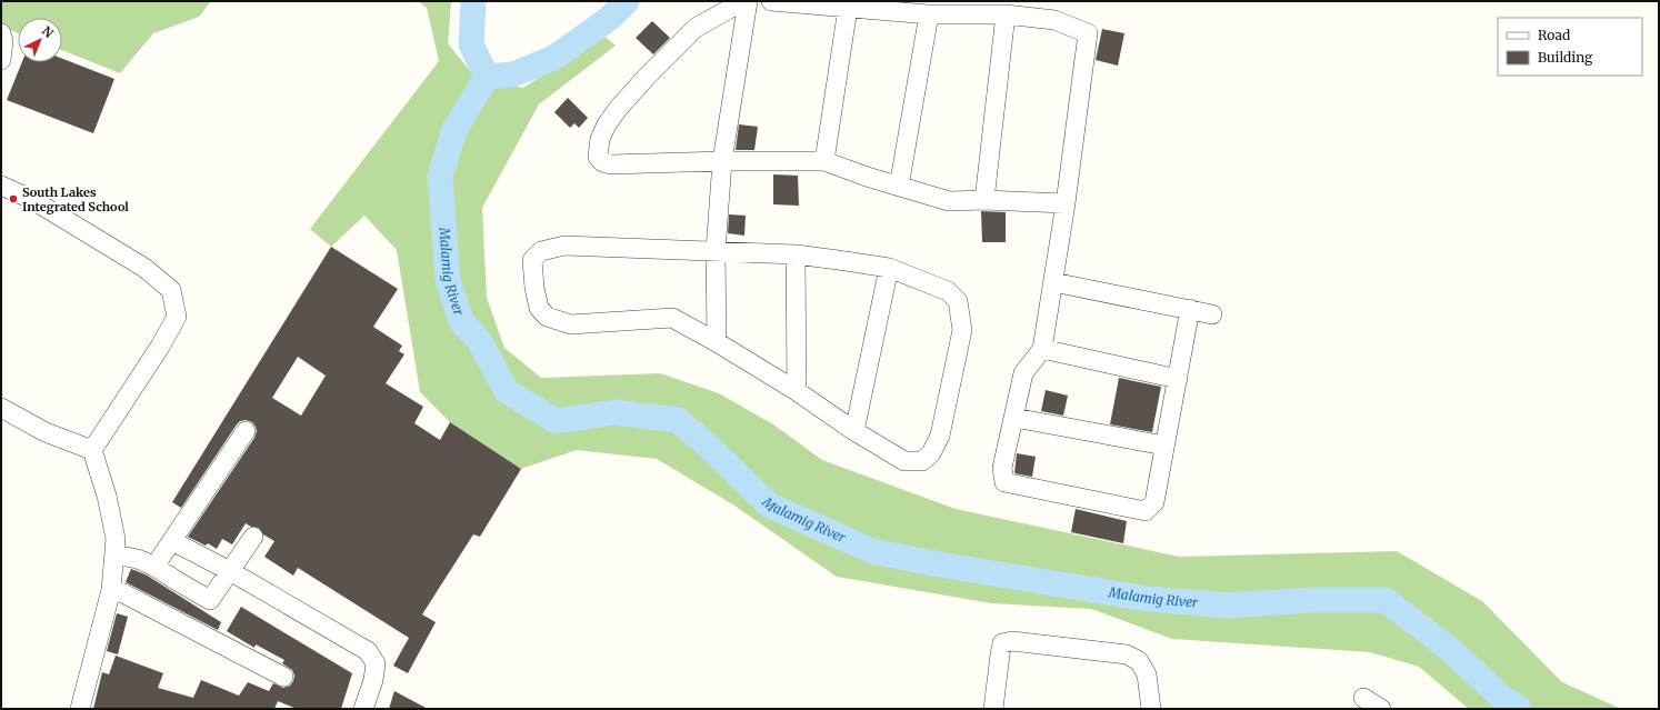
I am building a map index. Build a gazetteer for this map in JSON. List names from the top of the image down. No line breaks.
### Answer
{"water":["Malamig River"],"places":["South Lakes Integrated School"],"legend":["Road","Building"],"north":"top right"}
